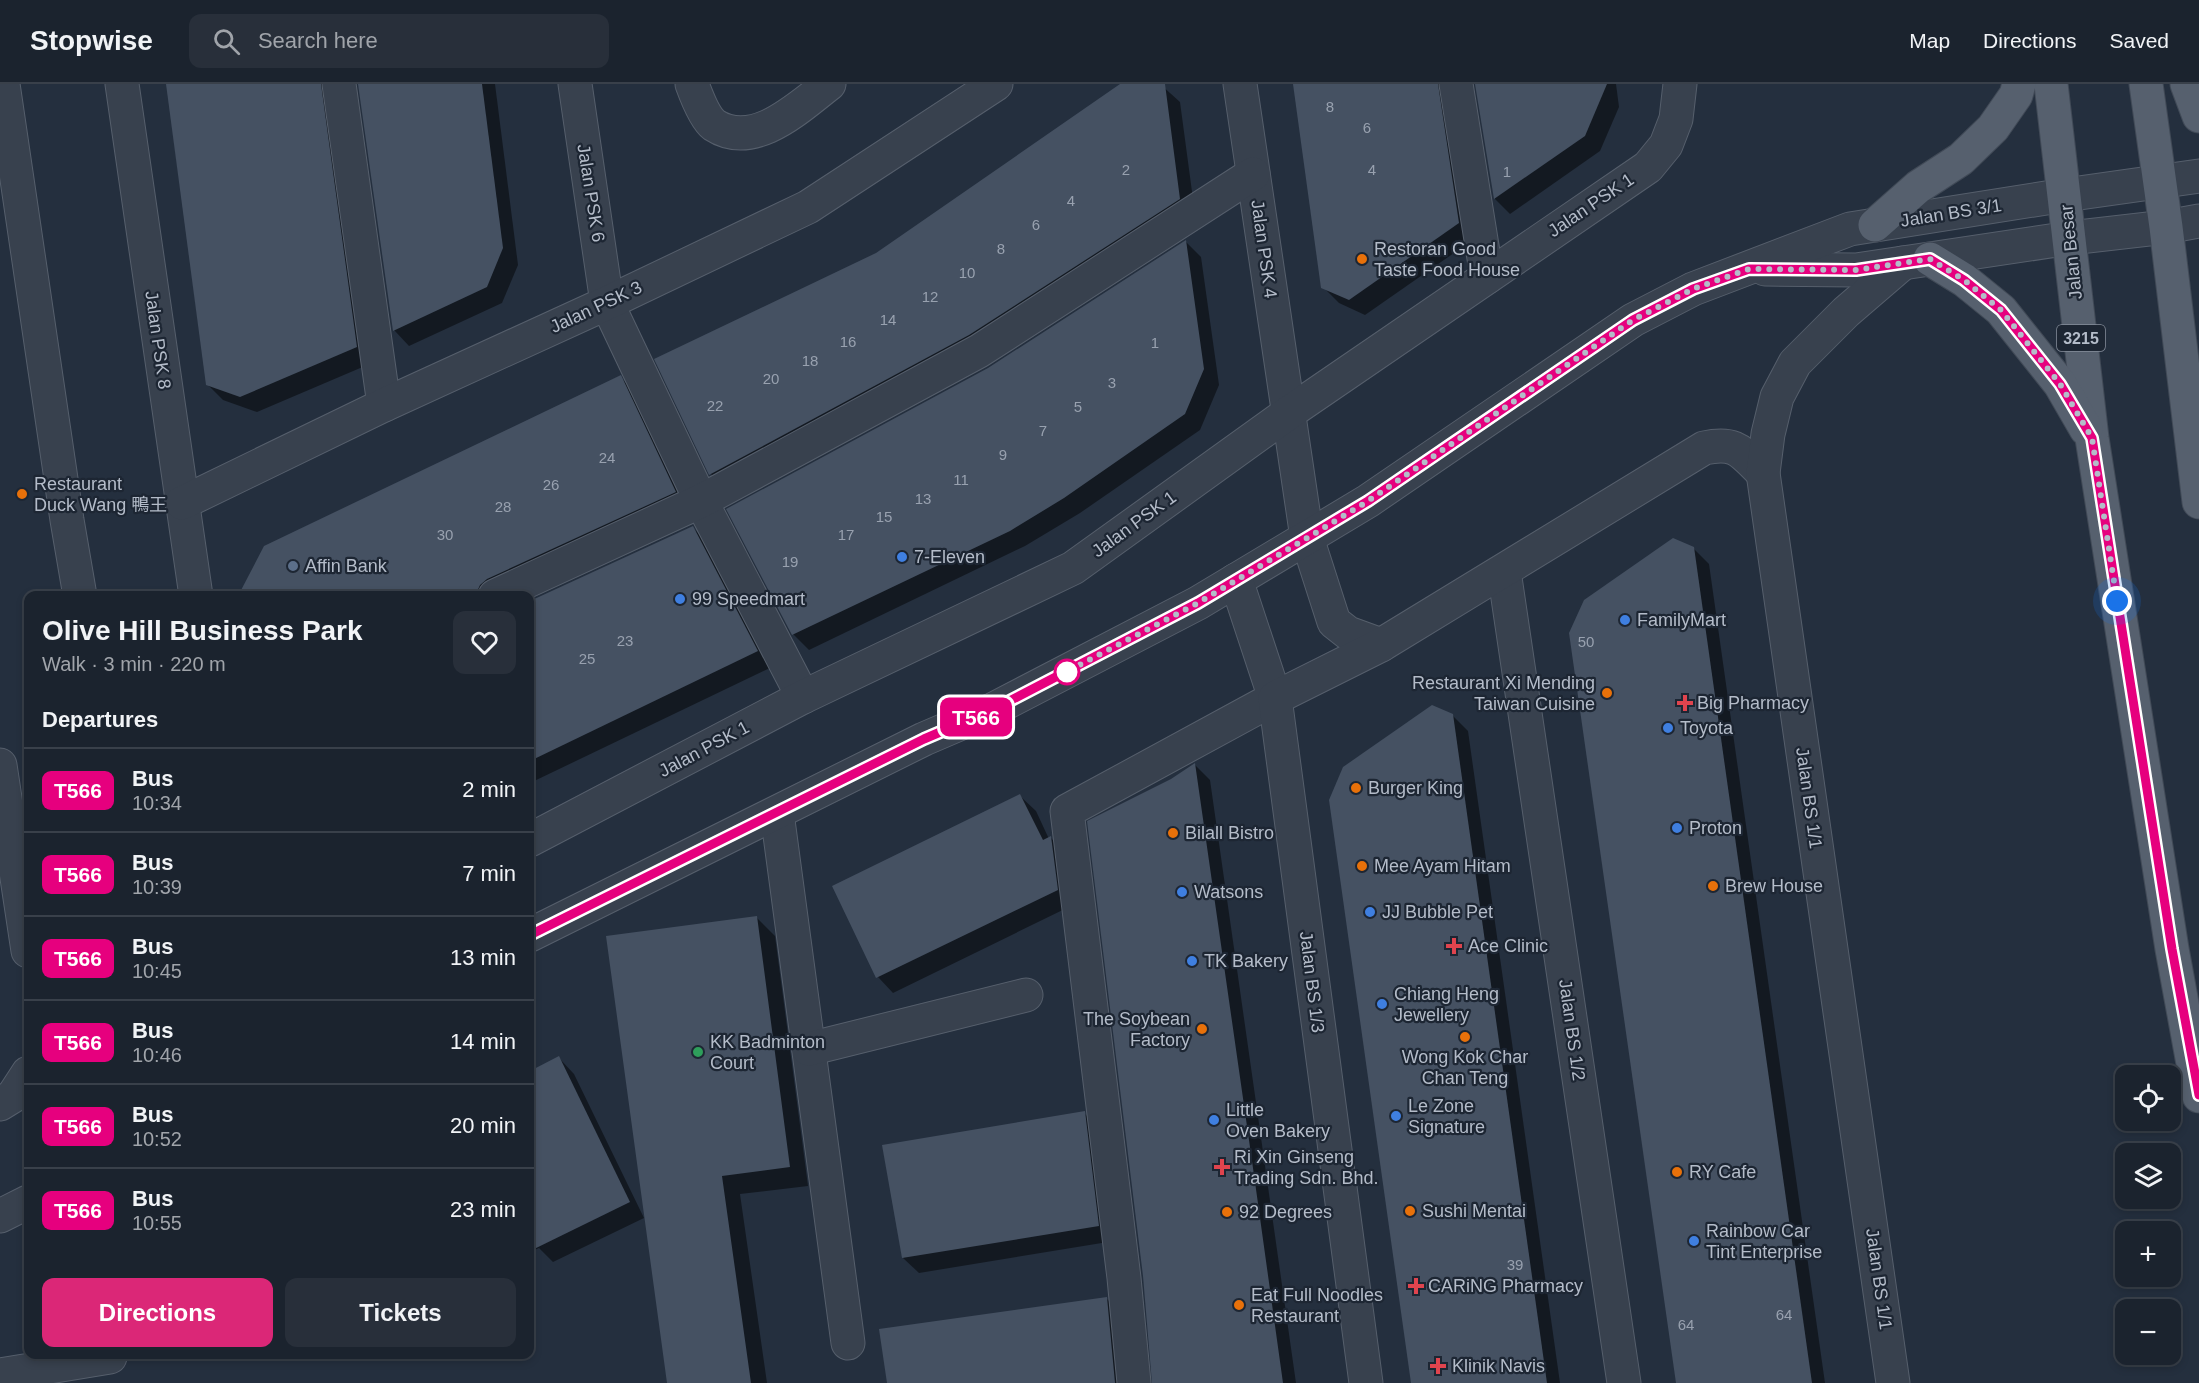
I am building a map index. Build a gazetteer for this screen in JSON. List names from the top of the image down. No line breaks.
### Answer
{"streets":{"main road":["Jalan Besar","3215"],"street":["Jalan PSK 6","Jalan PSK 1","Jalan BS 3/1","Jalan PSK 4","Jalan PSK 3","Jalan PSK 8","Jalan BS 1/1","Jalan BS 1/3","Jalan BS 1/2"]},"crossings":[["Jalan PSK 6","Jalan PSK 1"],["Jalan PSK 6","Jalan PSK 3"],["Jalan PSK 1","Jalan PSK 4"],["Jalan BS 3/1","Jalan PSK 4"],["Jalan BS 3/1","Jalan Besar"],["Jalan BS 3/1","Jalan BS 1/1"],["Jalan BS 3/1","Jalan BS 1/3"],["Jalan PSK 3","Jalan PSK 8"]],"places":{"other":["Restoran Good Taste Food House","Restaurant Duck Wang 鴨王","7-Eleven","Affin Bank","99 Speedmart","FamilyMart","Restaurant Xi Mending Taiwan Cuisine","Toyota","Burger King","Proton","Bilall Bistro","Mee Ayam Hitam","Brew House","Watsons","JJ Bubble Pet","TK Bakery","Chiang Heng Jewellery","The Soybean Factory","Wong Kok Char Chan Teng","KK Badminton Court","Le Zone Signature","Little Oven Bakery","RY Cafe","Sushi Mentai","92 Degrees","Rainbow Car Tint Enterprise","Eat Full Noodles Restaurant"],"health":["Big Pharmacy","Ace Clinic","Ri Xin Ginseng Trading Sdn. Bhd.","CARiNG Pharmacy","Klinik Navis"]},"lines":["bus line T566"],"house_numbers":["8","6","2","4","1","4","6","8","10","12","14","16","1","18","20","3","22","5","7","9","24","11","26","13","28","15","30","17","19","23","50","25","39","64","64"],"page":{"header":"Stopwise","search":"Search here","nav":["Map","Directions","Saved"],"on_map":"T566","heading":[["Olive Hill Business Park","Walk · 3 min · 220 m"],"Departures"],"list":[{"mark":"T566","name":"Bus","note":"10:34","value":"2 min"},{"mark":"T566","name":"Bus","note":"10:39","value":"7 min"},{"mark":"T566","name":"Bus","note":"10:45","value":"13 min"},{"mark":"T566","name":"Bus","note":"10:46","value":"14 min"},{"mark":"T566","name":"Bus","note":"10:52","value":"20 min"},{"mark":"T566","name":"Bus","note":"10:55","value":"23 min"}],"map_buttons":["+","−"],"buttons":["Directions","Tickets"]}}
